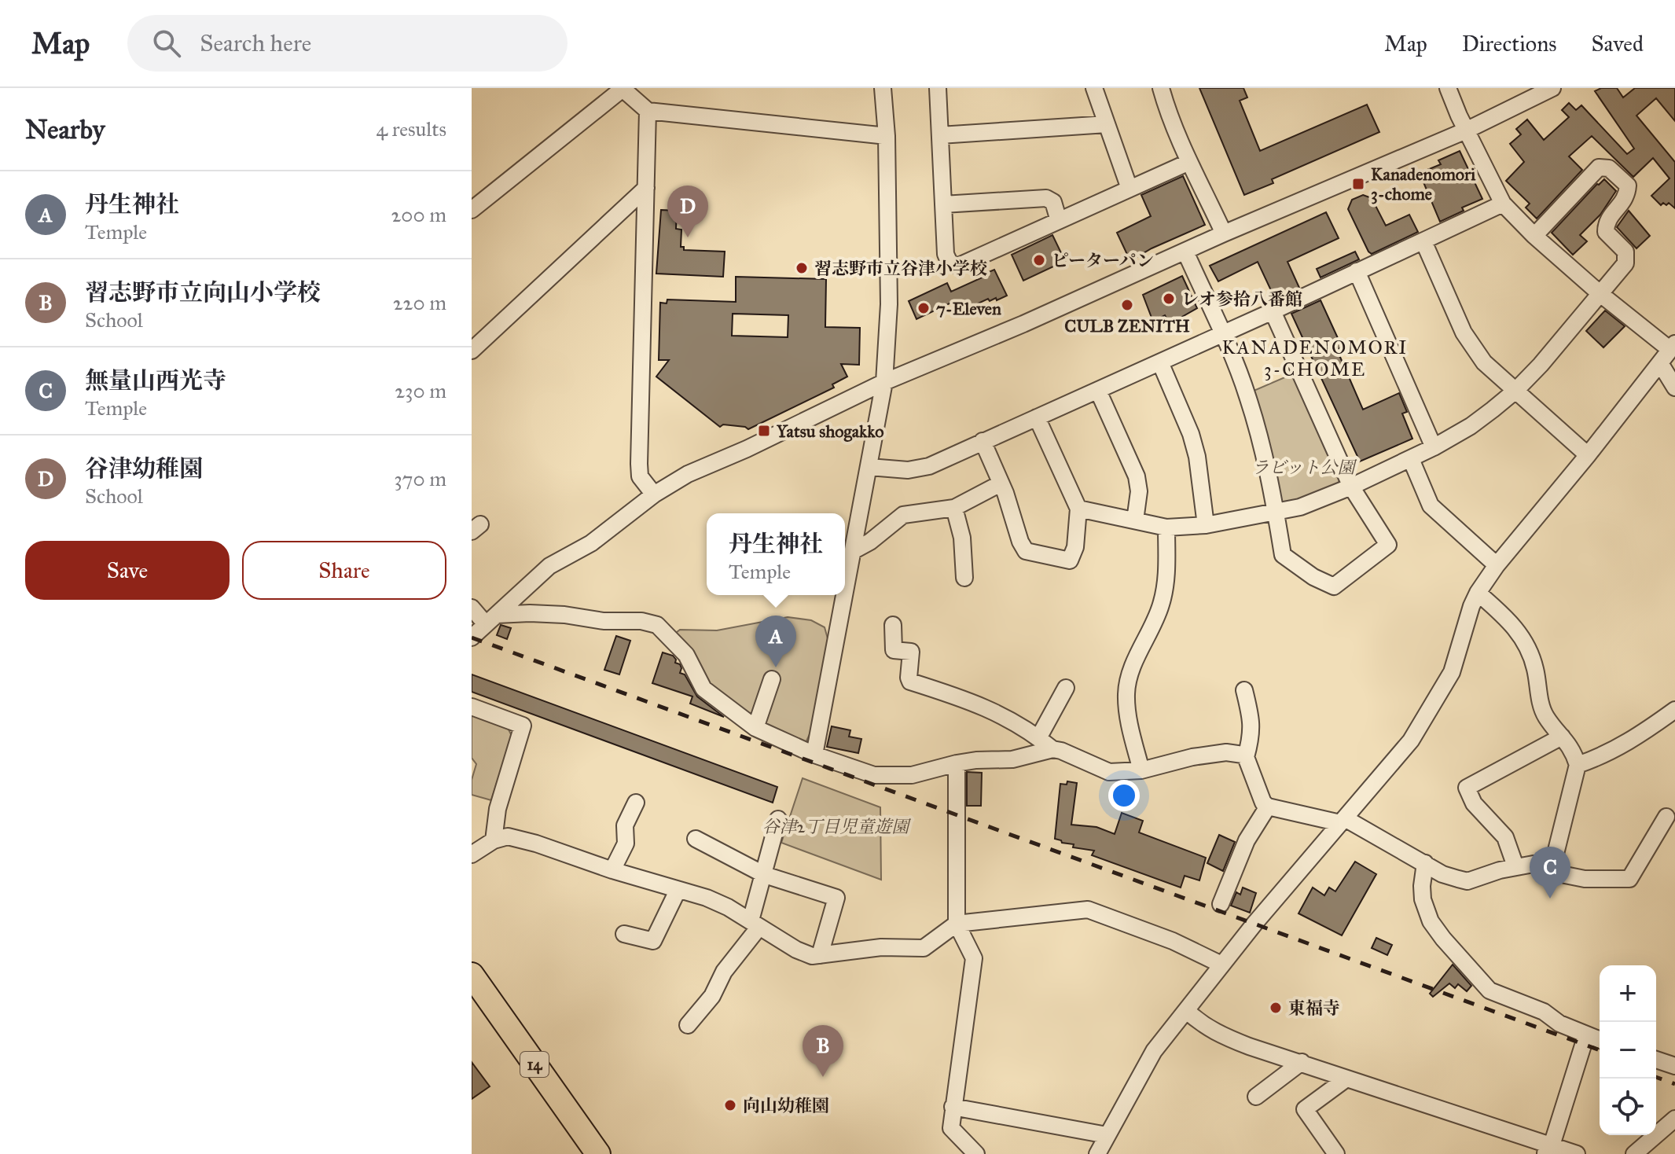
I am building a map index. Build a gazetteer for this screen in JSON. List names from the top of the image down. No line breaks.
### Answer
{"streets":{"highway":["14"]},"districts":["KANADENOMORI 3-CHOME"],"parks":["ラビット公園","谷津2丁目児童遊園"],"places":{"transit":["Kanadenomori 3-chome","Yatsu shogakko"],"other":["ピーターパン","習志野市立谷津小学校","レオ参拾八番館","CULB ZENITH","7-Eleven","東福寺","向山幼稚園"]},"page":{"header":"Map","search":"Search here","nav":["Map","Directions","Saved"],"heading":["Nearby","4 results"],"list":[{"mark":"A","name":"丹生神社","note":"Temple","value":"200 m"},{"mark":"B","name":"習志野市立向山小学校","note":"School","value":"220 m"},{"mark":"C","name":"無量山西光寺","note":"Temple","value":"230 m"},{"mark":"D","name":"谷津幼稚園","note":"School","value":"370 m"}],"pins":["D","A","C","B"],"popup":["丹生神社","Temple"],"buttons":["Save","Share"],"map_buttons":["+","−"]}}
